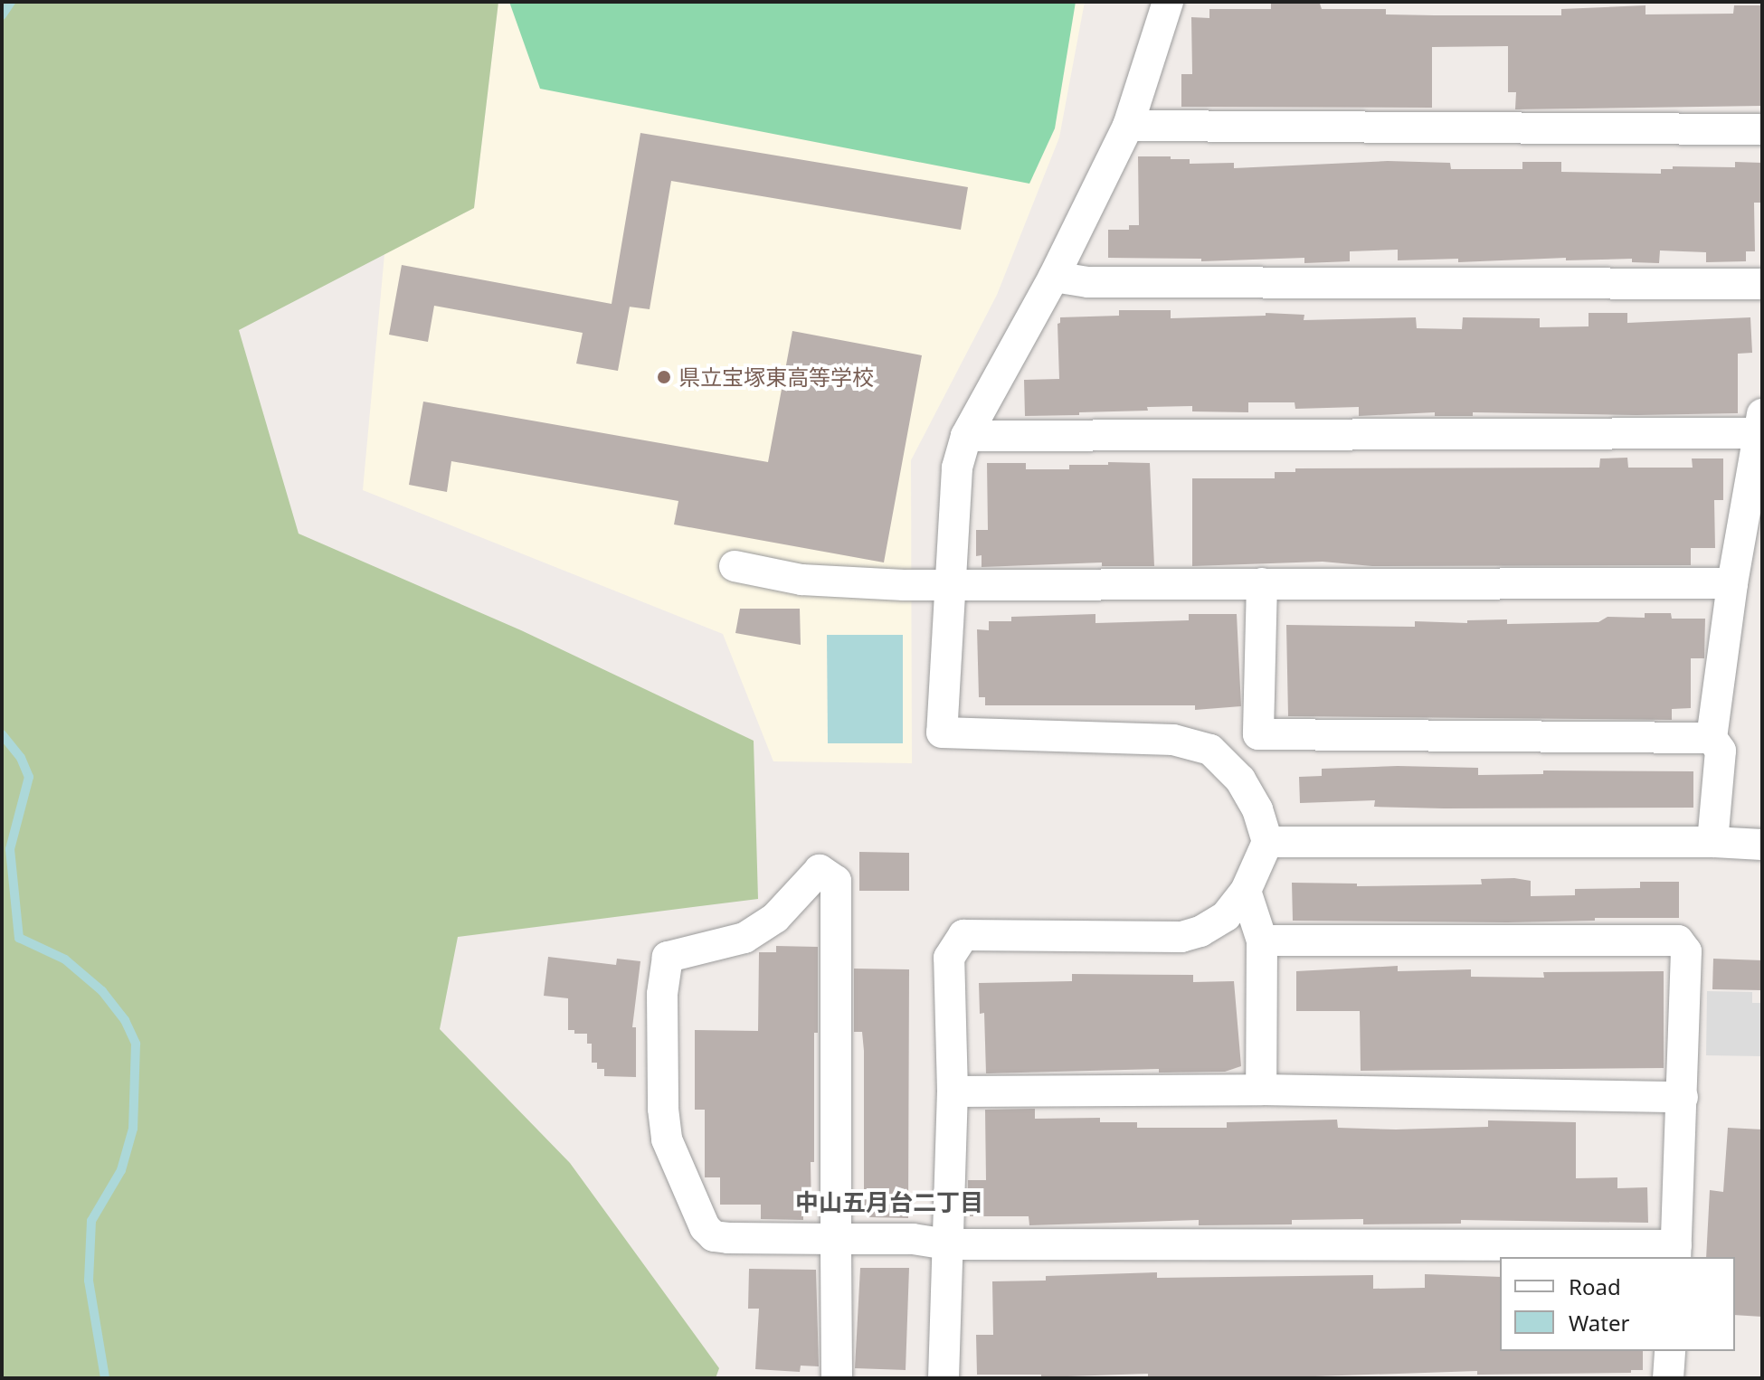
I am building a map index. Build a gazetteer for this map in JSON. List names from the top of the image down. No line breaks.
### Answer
{"districts":["中山五月台二丁目"],"places":["県立宝塚東高等学校"],"legend":["Road","Water"]}
